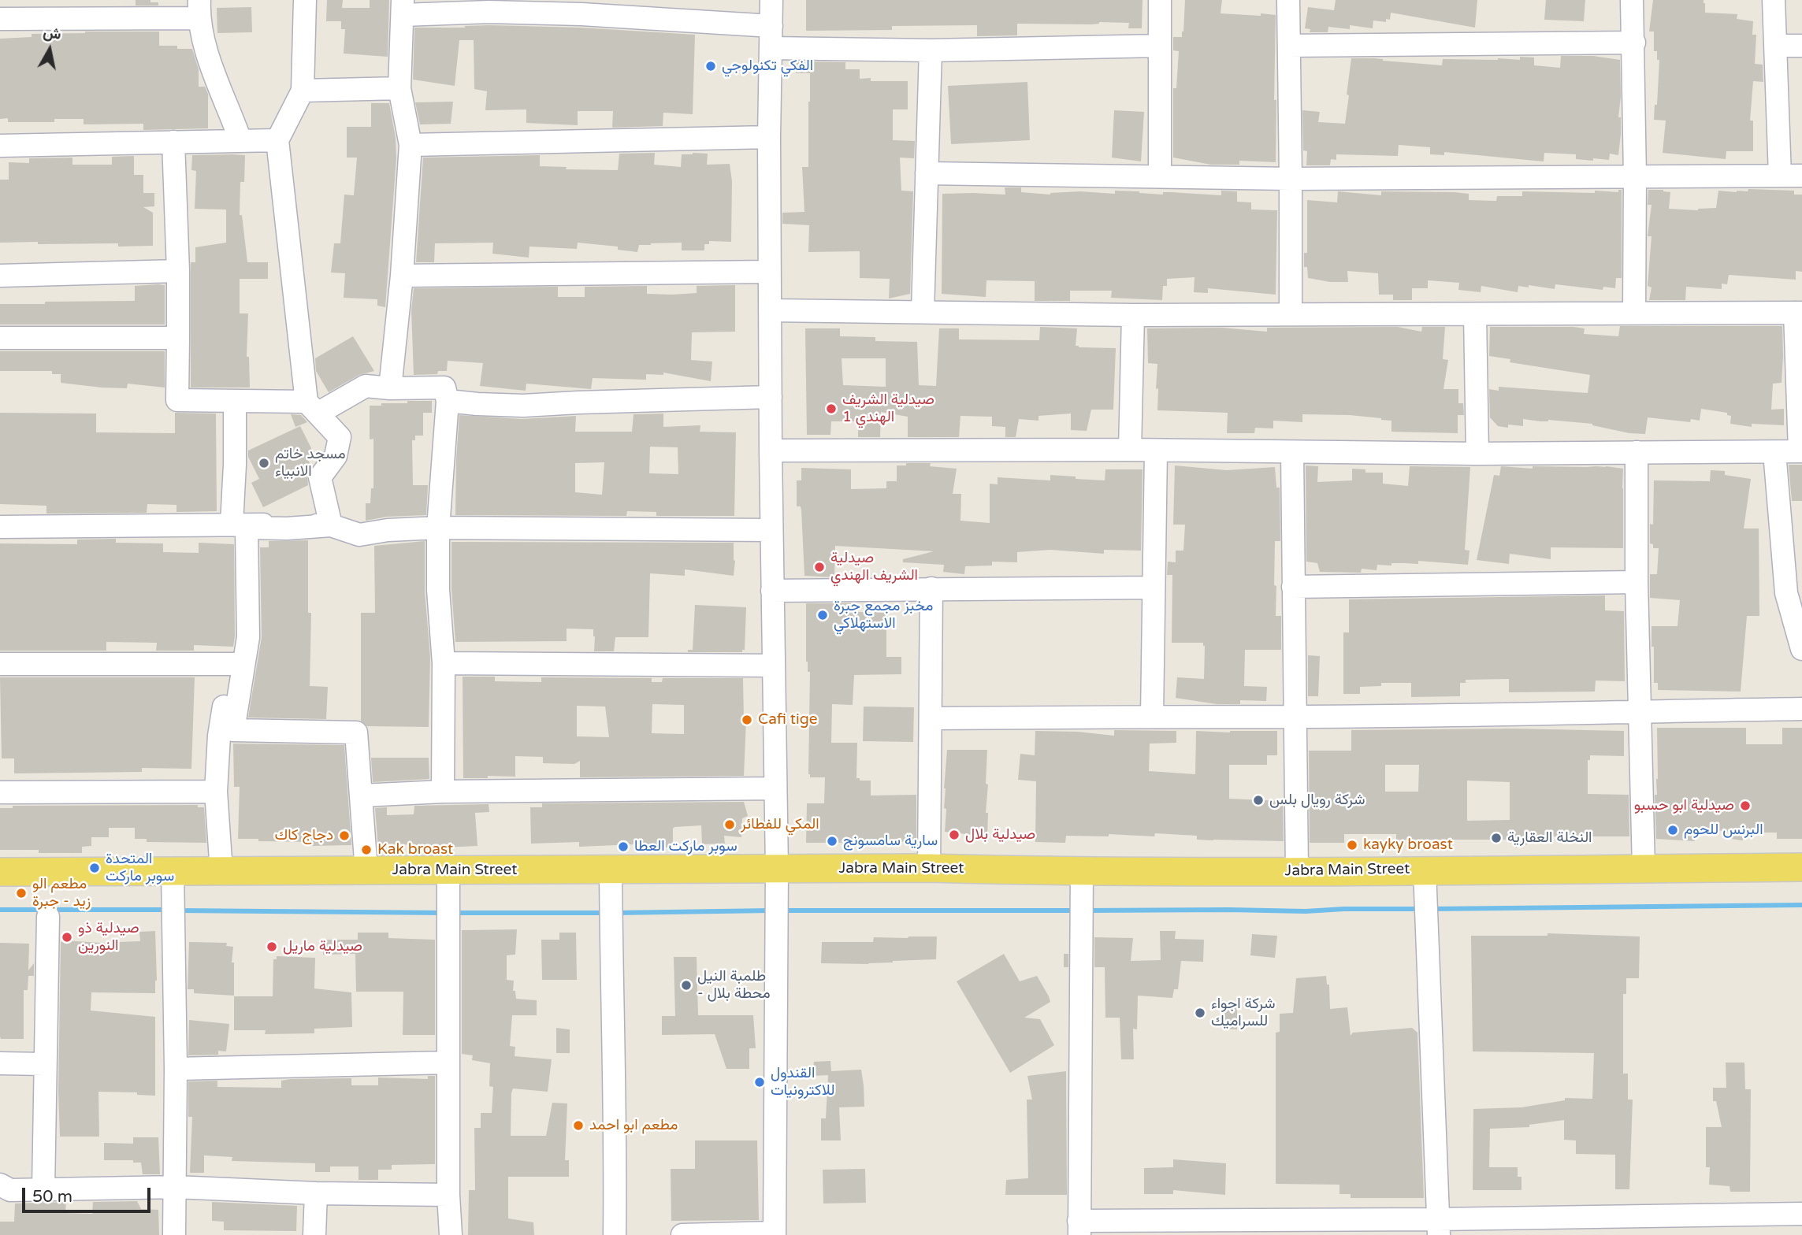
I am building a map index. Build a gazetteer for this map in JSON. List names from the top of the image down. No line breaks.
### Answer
{"streets":{"main road":["Jabra Main Street"]},"places":["الفكي تكنولوجي","صيدلية الشريف الهندي 1","مسجد خاتم الانبياء","صيدلية الشريف الهندي","مخبز مجمع جبرة الاستهلاكي","Cafi tige","شركة رويال بلس","صيدلية ابو حسبو","المكي للفطائر","البرنس للحوم","صيدلية بلال","دجاج كاك","النخلة العقارية","سارية سامسونج","kayky broast","سوبر ماركت العطا","Kak broast","المتحدة سوبر ماركت","مطعم الو زيد - جبرة","صيدلية ذو النورين","صيدلية ماريل","طلمبة النيل - محطة بلال","شركة اجواء للسراميك","القندول للاكترونيات","مطعم ابو احمد"],"scale_bar":"50 m","north":"top"}
